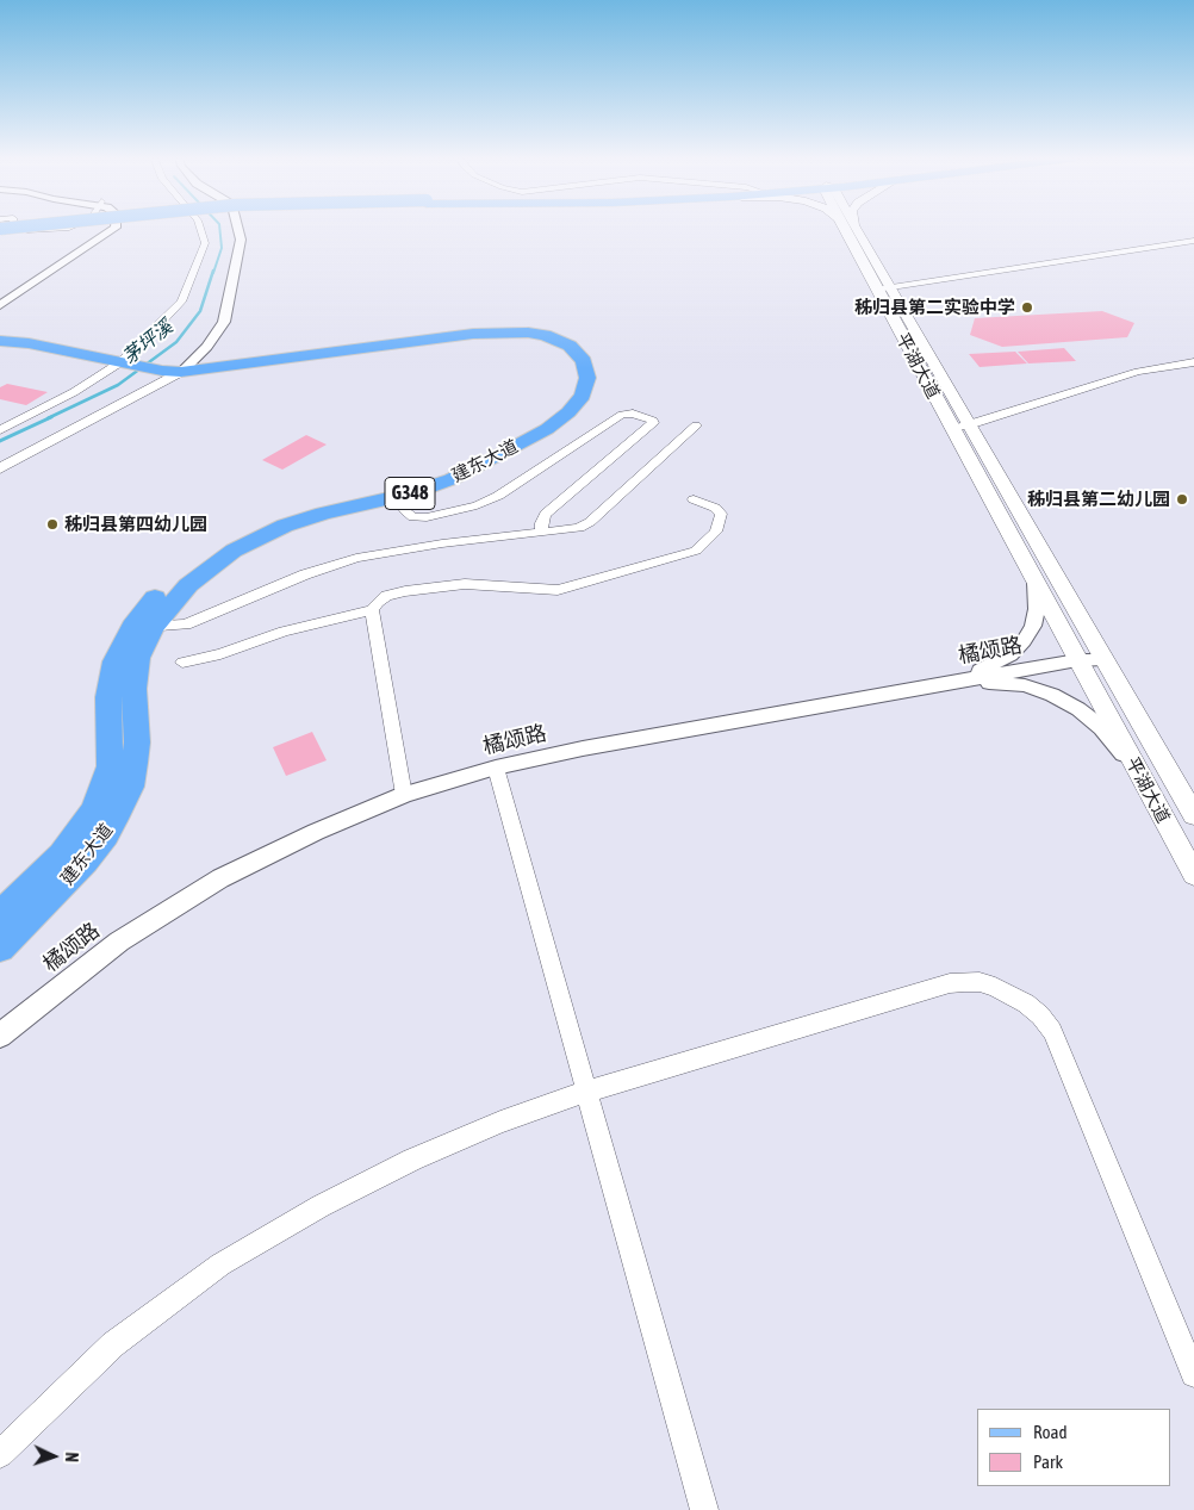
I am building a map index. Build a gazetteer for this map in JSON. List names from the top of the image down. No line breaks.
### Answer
{"streets":{"highway":["建东大道","G348"],"main road":["平湖大道"],"street":["橘颂路"]},"crossings":[["平湖大道","橘颂路"]],"water":["茅坪溪"],"places":["秭归县第二实验中学","秭归县第二幼儿园","秭归县第四幼儿园"],"legend":["Road","Park"],"north":"right"}
